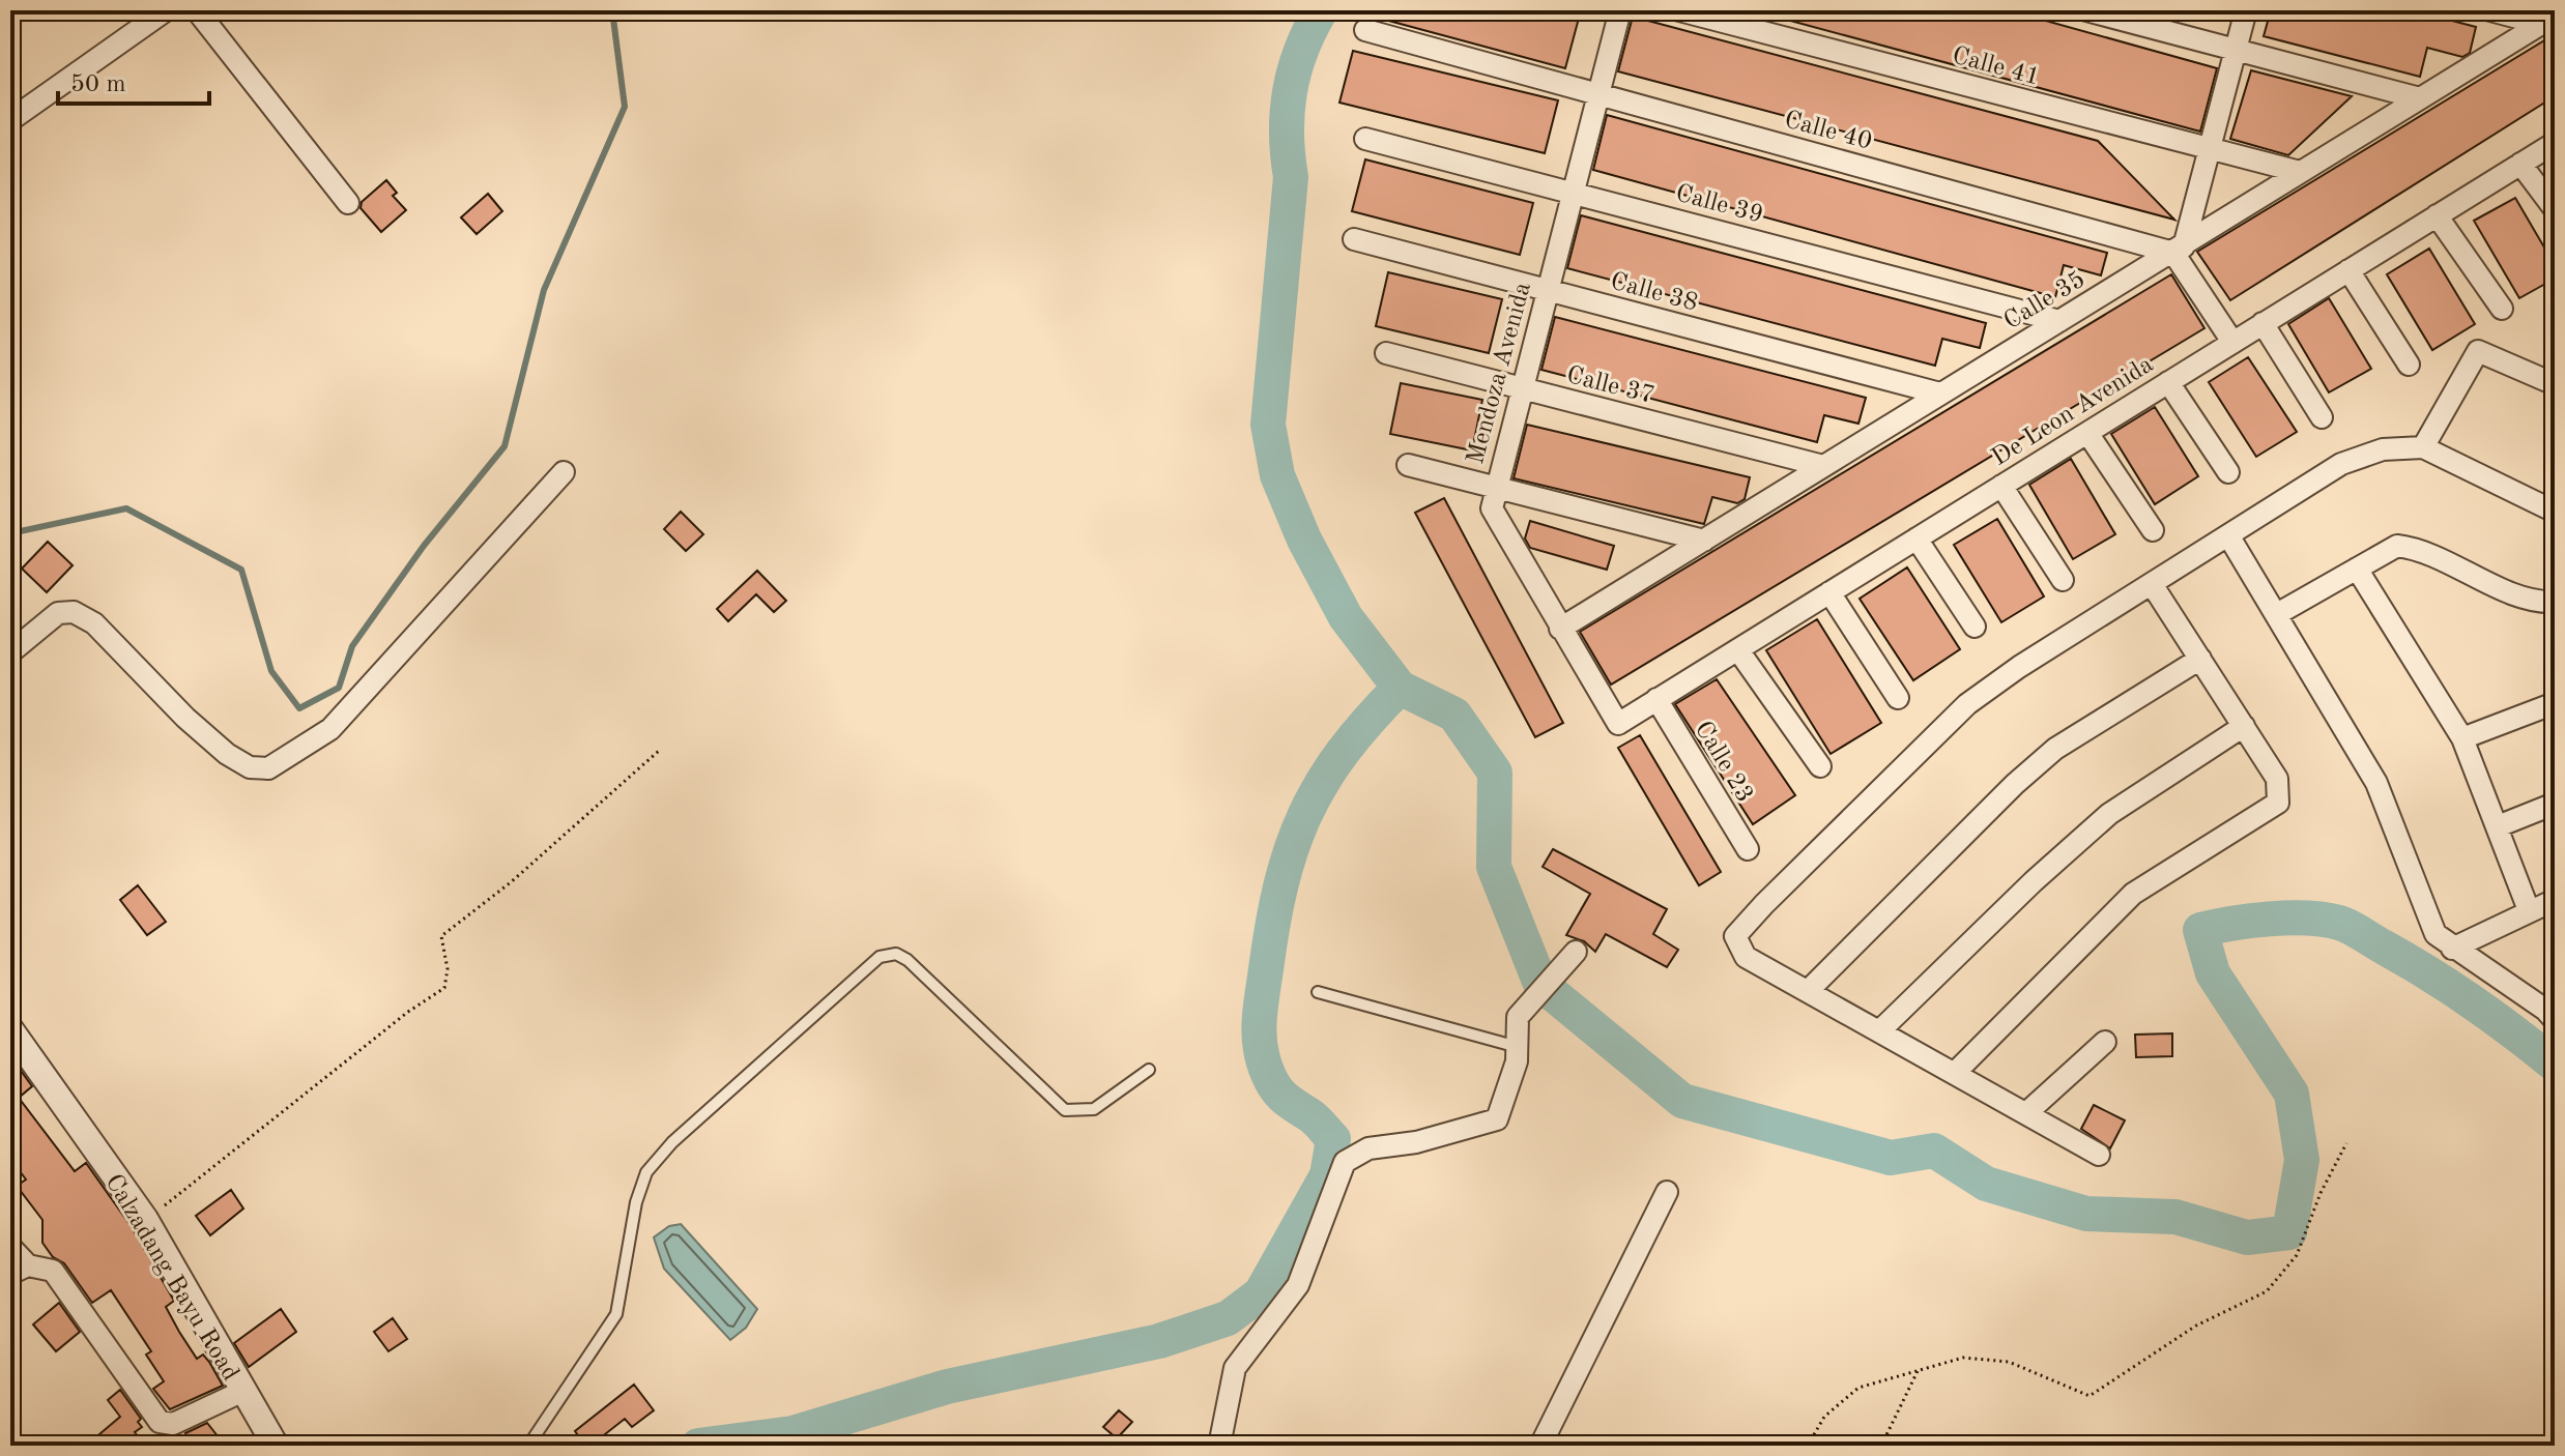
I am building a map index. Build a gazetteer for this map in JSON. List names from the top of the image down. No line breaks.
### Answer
{"streets":{"street":["Calle 41","Calle 40","Calle 39","Calle 38","Calle 35","Mendoza Avenida","Calle 37","De Leon Avenida","Calle 23","Calzadang Bayu Road"]},"crossings":[["Calle 41","Calle 35"],["Calle 40","Calle 35"],["Calle 40","Mendoza Avenida"],["Calle 39","Calle 35"],["Calle 39","Mendoza Avenida"],["Calle 38","Calle 35"],["Calle 38","Mendoza Avenida"],["Calle 35","Mendoza Avenida"],["Calle 35","Calle 37"],["Mendoza Avenida","Calle 37"],["Mendoza Avenida","De Leon Avenida"],["De Leon Avenida","Calle 23"]],"scale_bar":"50 m"}
